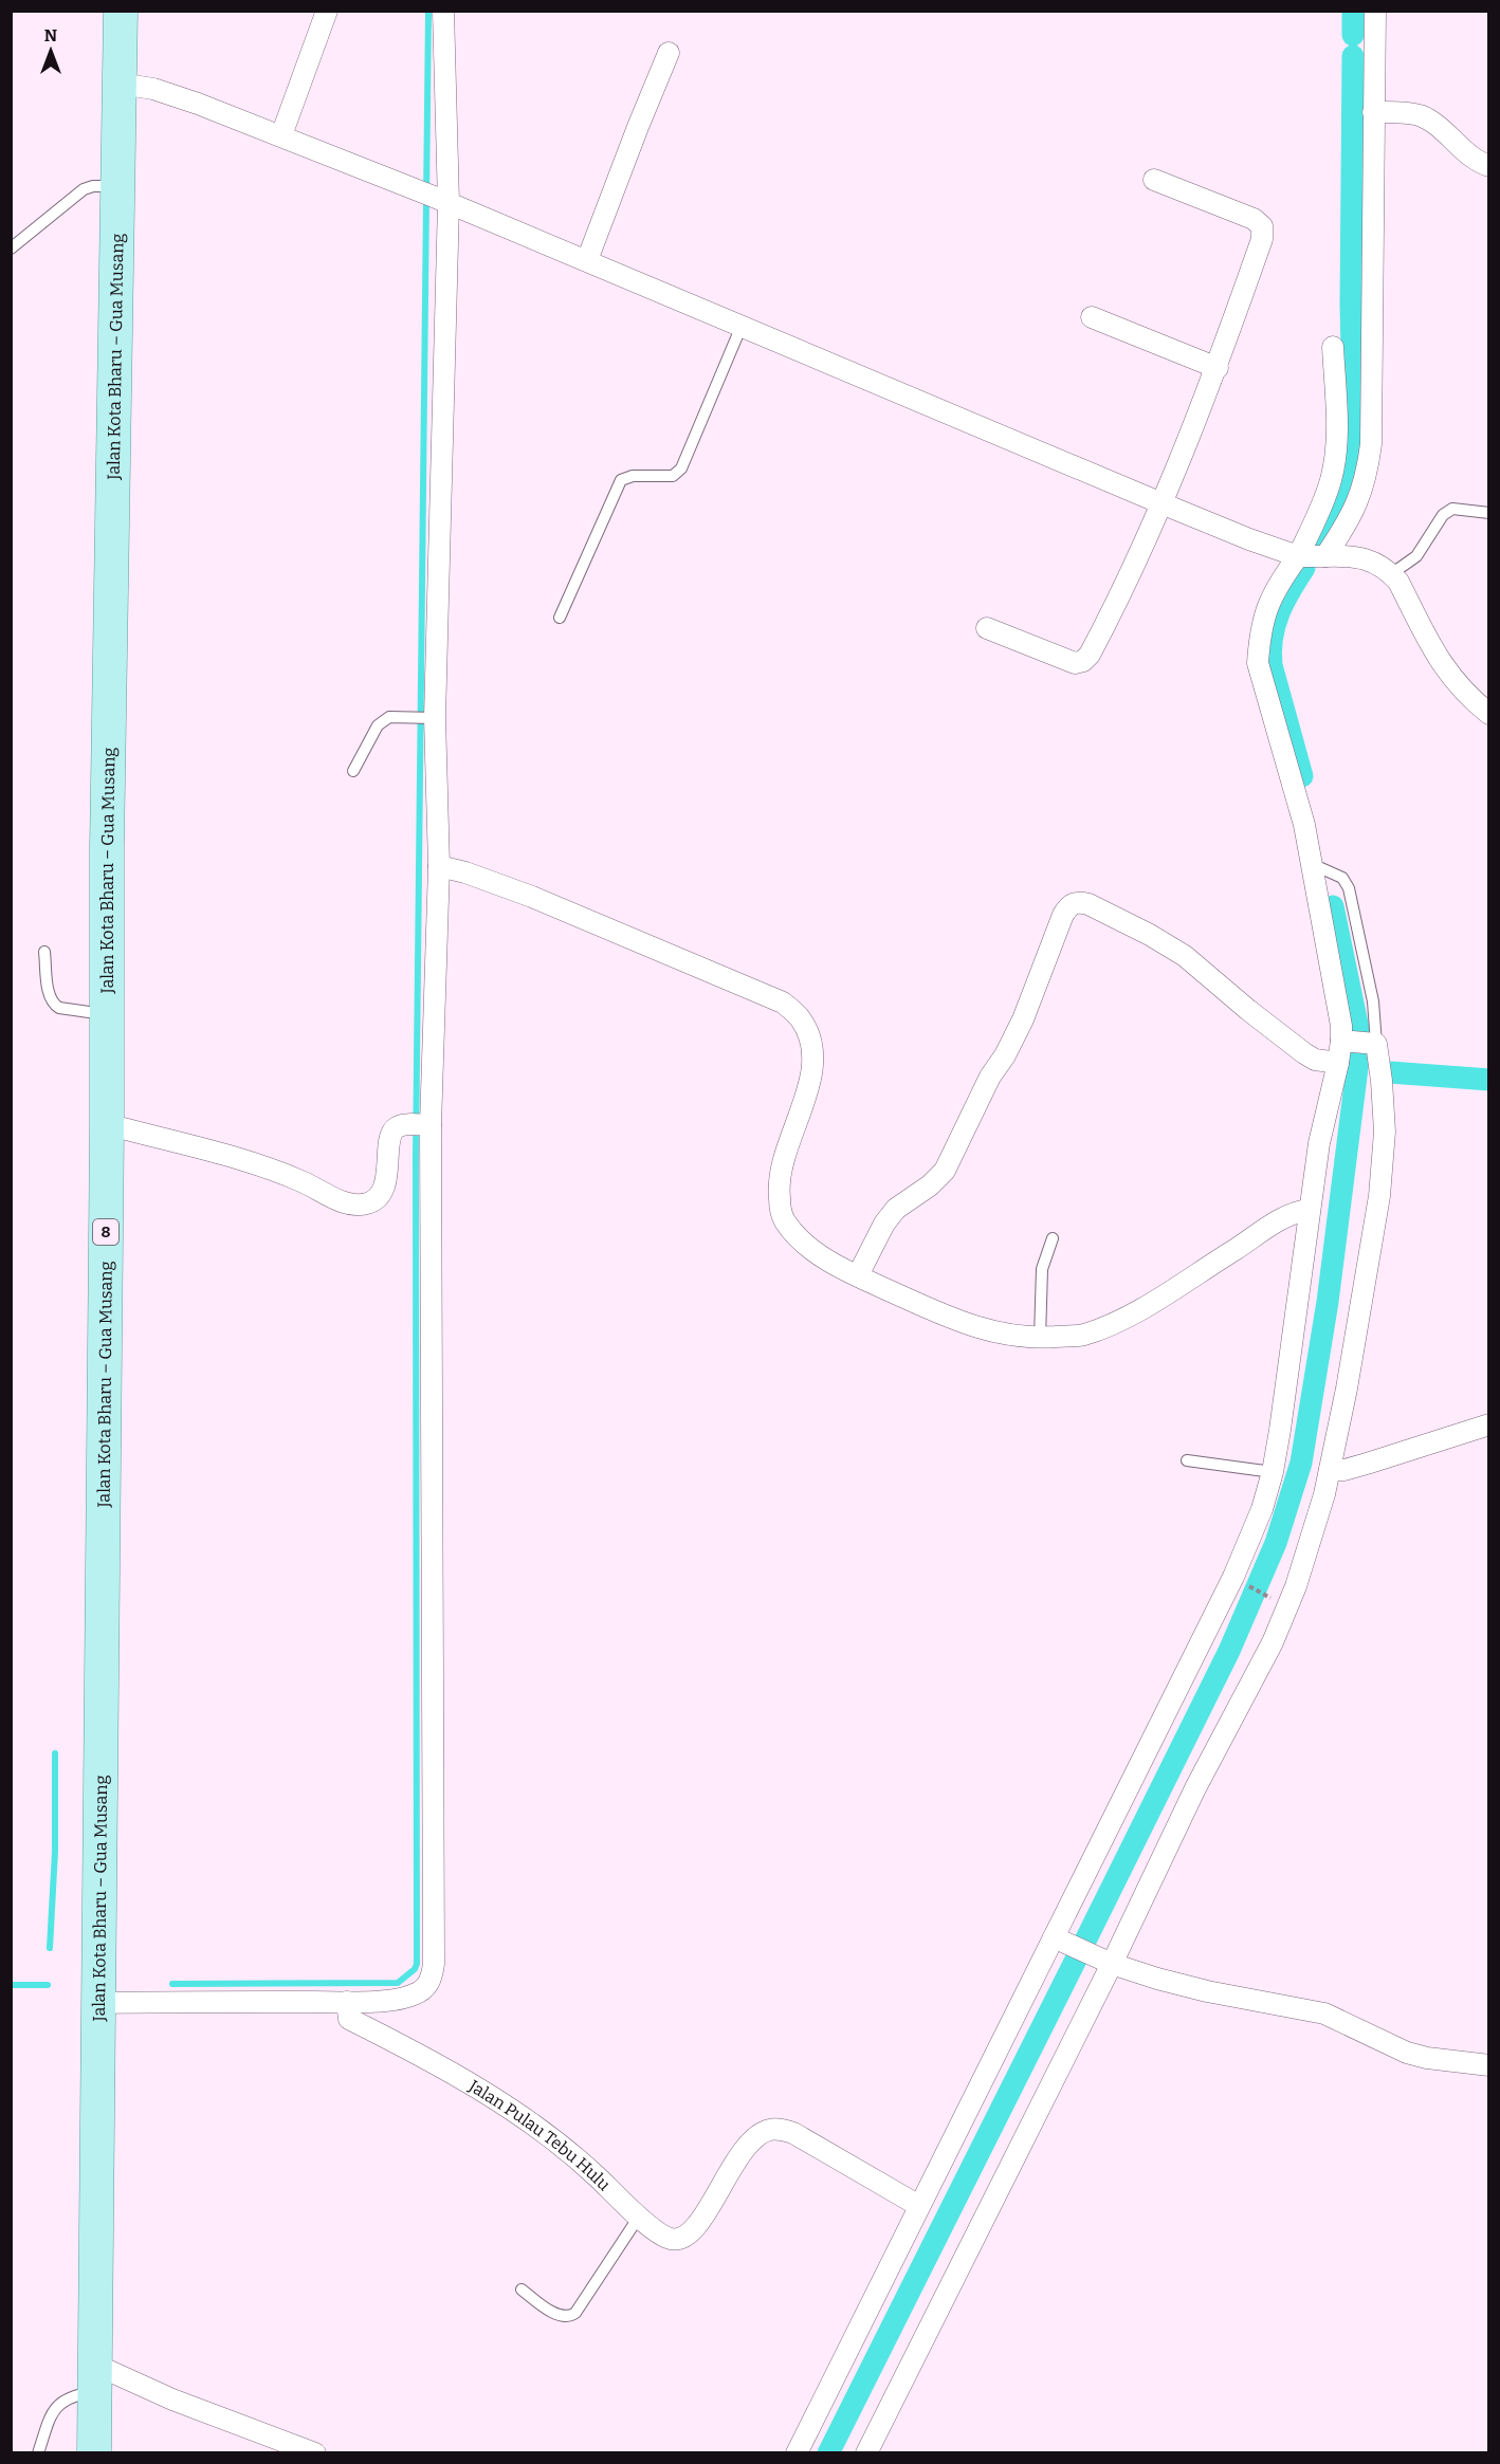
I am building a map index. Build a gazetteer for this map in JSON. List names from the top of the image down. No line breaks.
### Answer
{"streets":{"main road":["Jalan Kota Bharu – Gua Musang","8"],"street":["Jalan Pulau Tebu Hulu"]},"north":"top"}
